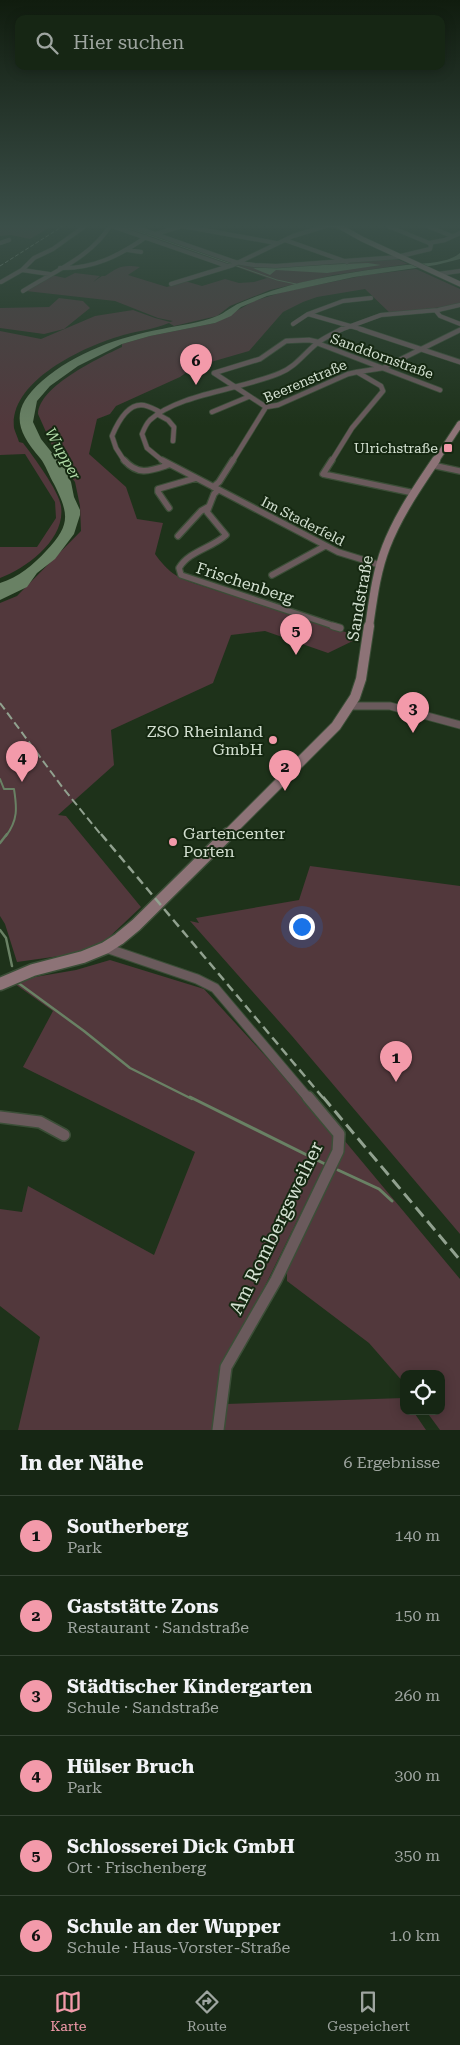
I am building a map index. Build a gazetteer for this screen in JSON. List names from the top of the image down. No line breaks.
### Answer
{"streets":{"street":["Sanddornstraße","Beerenstraße","Im Staderfeld","Frischenberg","Sandstraße","Am Rombergsweiher"]},"crossings":[["Sanddornstraße","Beerenstraße"],["Beerenstraße","Im Staderfeld"],["Im Staderfeld","Sandstraße"],["Sandstraße","Am Rombergsweiher"]],"water":["Wupper"],"places":{"transit":["Ulrichstraße"],"other":["ZSO Rheinland GmbH","Gartencenter Porten"]},"page":{"search":"Hier suchen","pins":["6","5","3","4","2","1"],"heading":["In der Nähe","6 Ergebnisse"],"list":[{"mark":"1","name":"Southerberg","note":"Park","value":"140 m"},{"mark":"2","name":"Gaststätte Zons","note":"Restaurant · Sandstraße","value":"150 m"},{"mark":"3","name":"Städtischer Kindergarten","note":"Schule · Sandstraße","value":"260 m"},{"mark":"4","name":"Hülser Bruch","note":"Park","value":"300 m"},{"mark":"5","name":"Schlosserei Dick GmbH","note":"Ort · Frischenberg","value":"350 m"},{"mark":"6","name":"Schule an der Wupper","note":"Schule · Haus-Vorster-Straße","value":"1.0 km"}],"nav":["Karte","Route","Gespeichert"]}}
